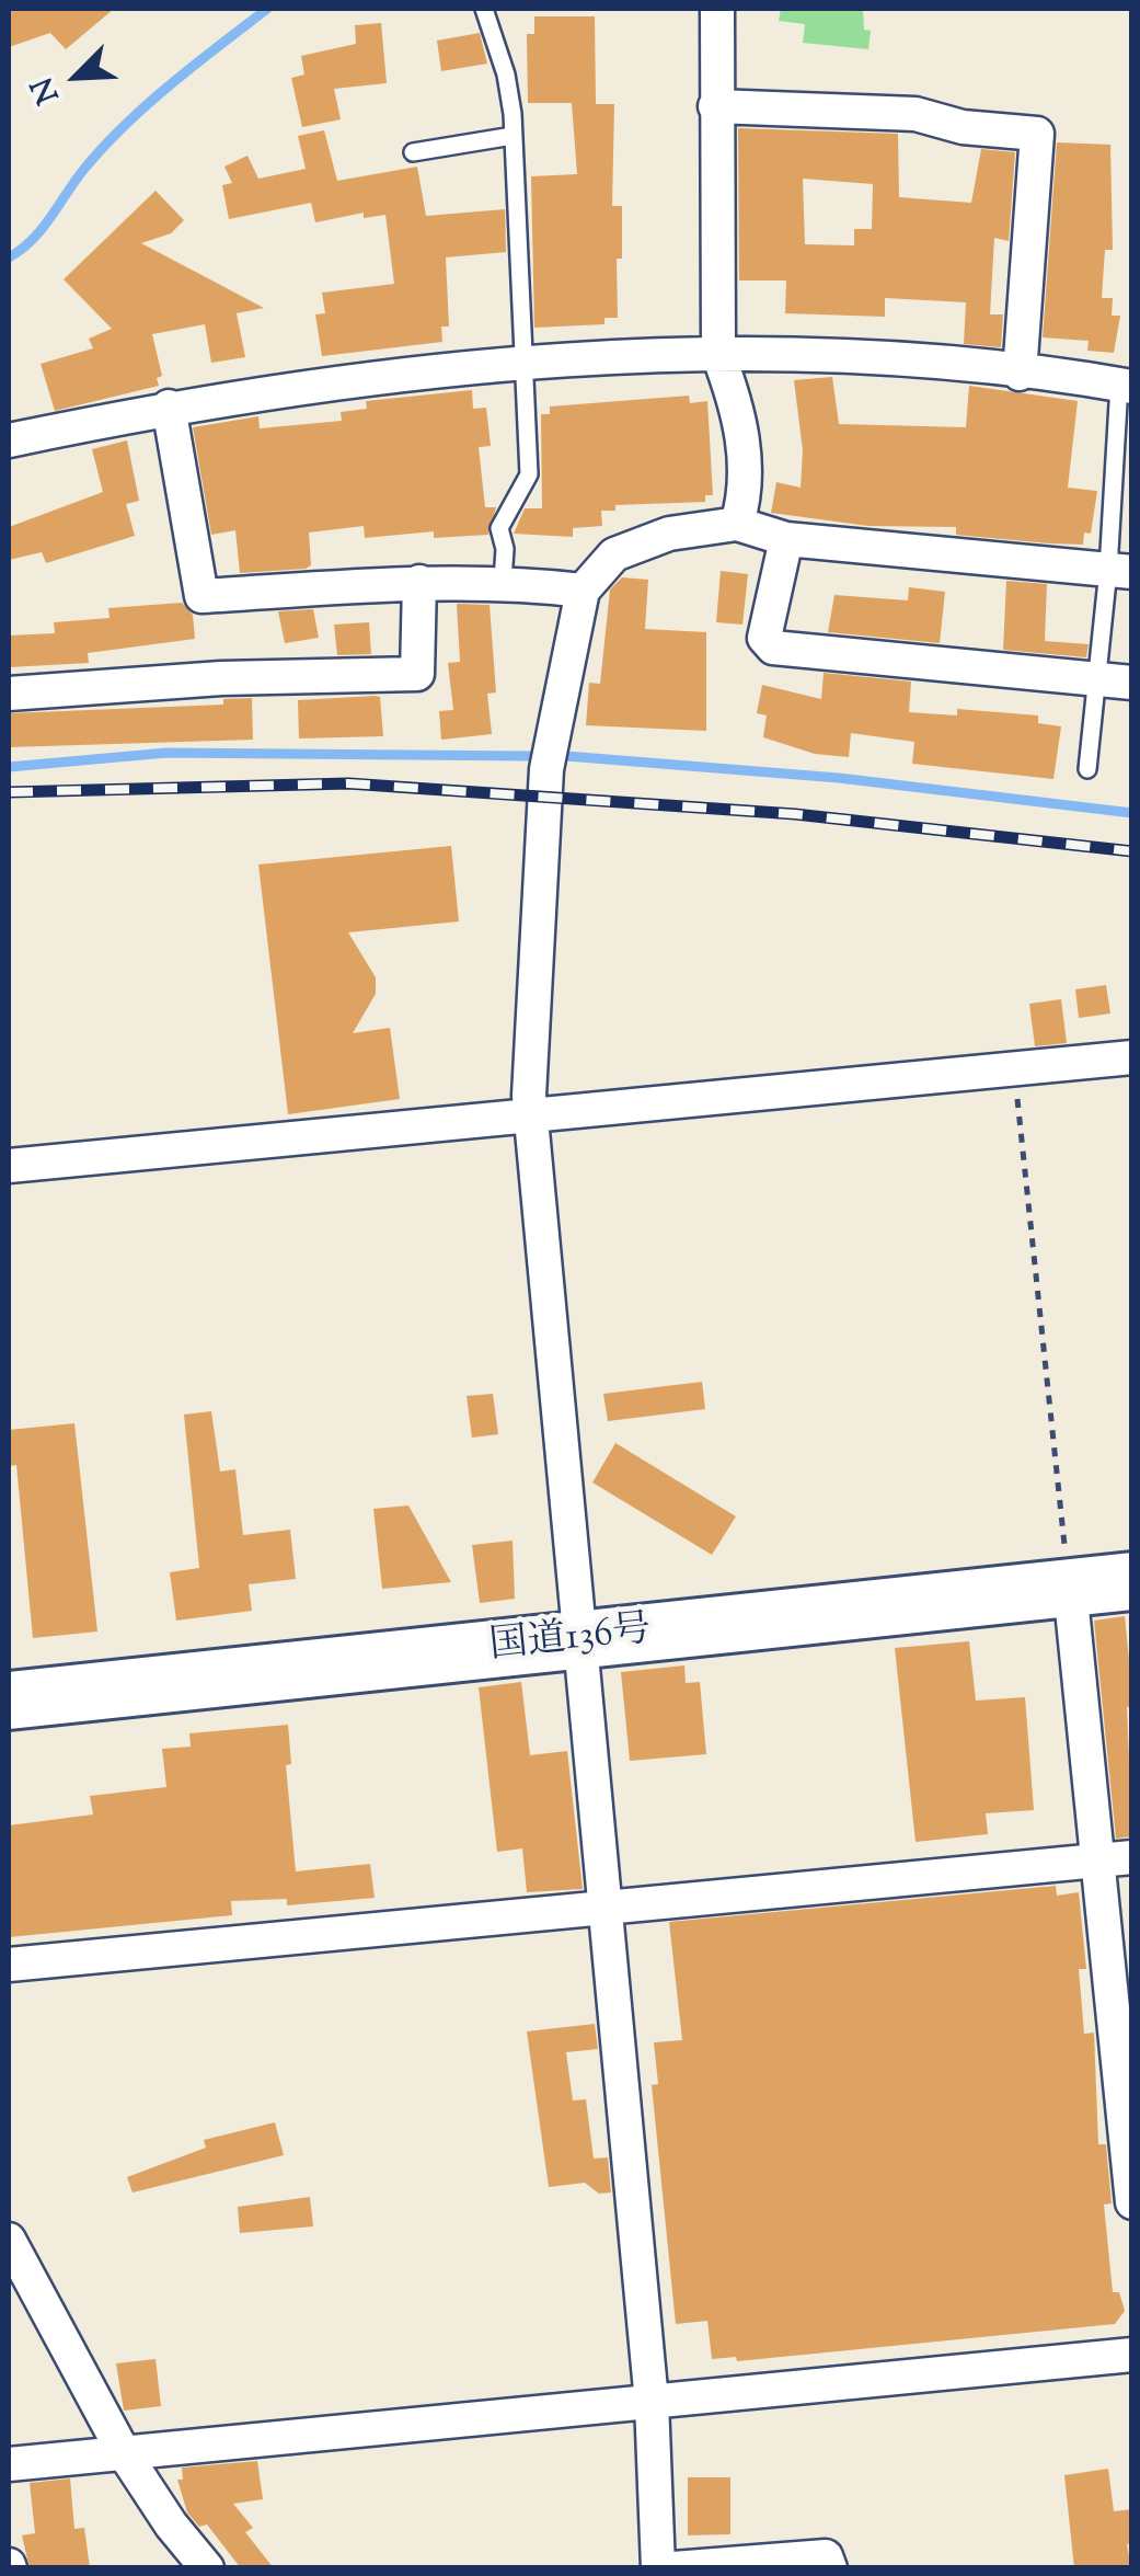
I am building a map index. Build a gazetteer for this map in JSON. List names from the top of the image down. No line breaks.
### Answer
{"streets":{"highway":["国道136号"]},"north":"bottom left"}
